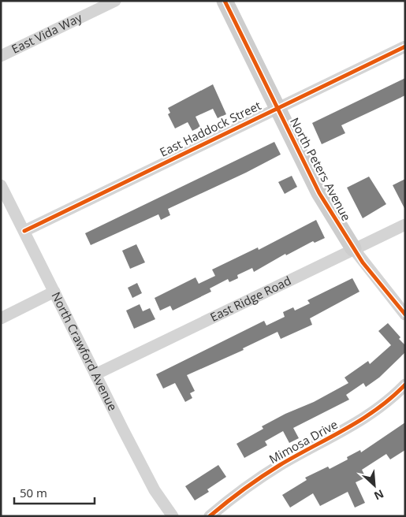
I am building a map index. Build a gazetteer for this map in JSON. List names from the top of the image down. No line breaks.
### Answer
{"streets":{"street":["East Vida Way","East Haddock Street","North Peters Avenue","East Ridge Road","North Crawford Avenue","Mimosa Drive"]},"crossings":[["East Haddock Street","North Peters Avenue"],["East Haddock Street","North Crawford Avenue"],["North Peters Avenue","East Ridge Road"],["East Ridge Road","North Crawford Avenue"]],"scale_bar":"50 m","north":"bottom right"}
